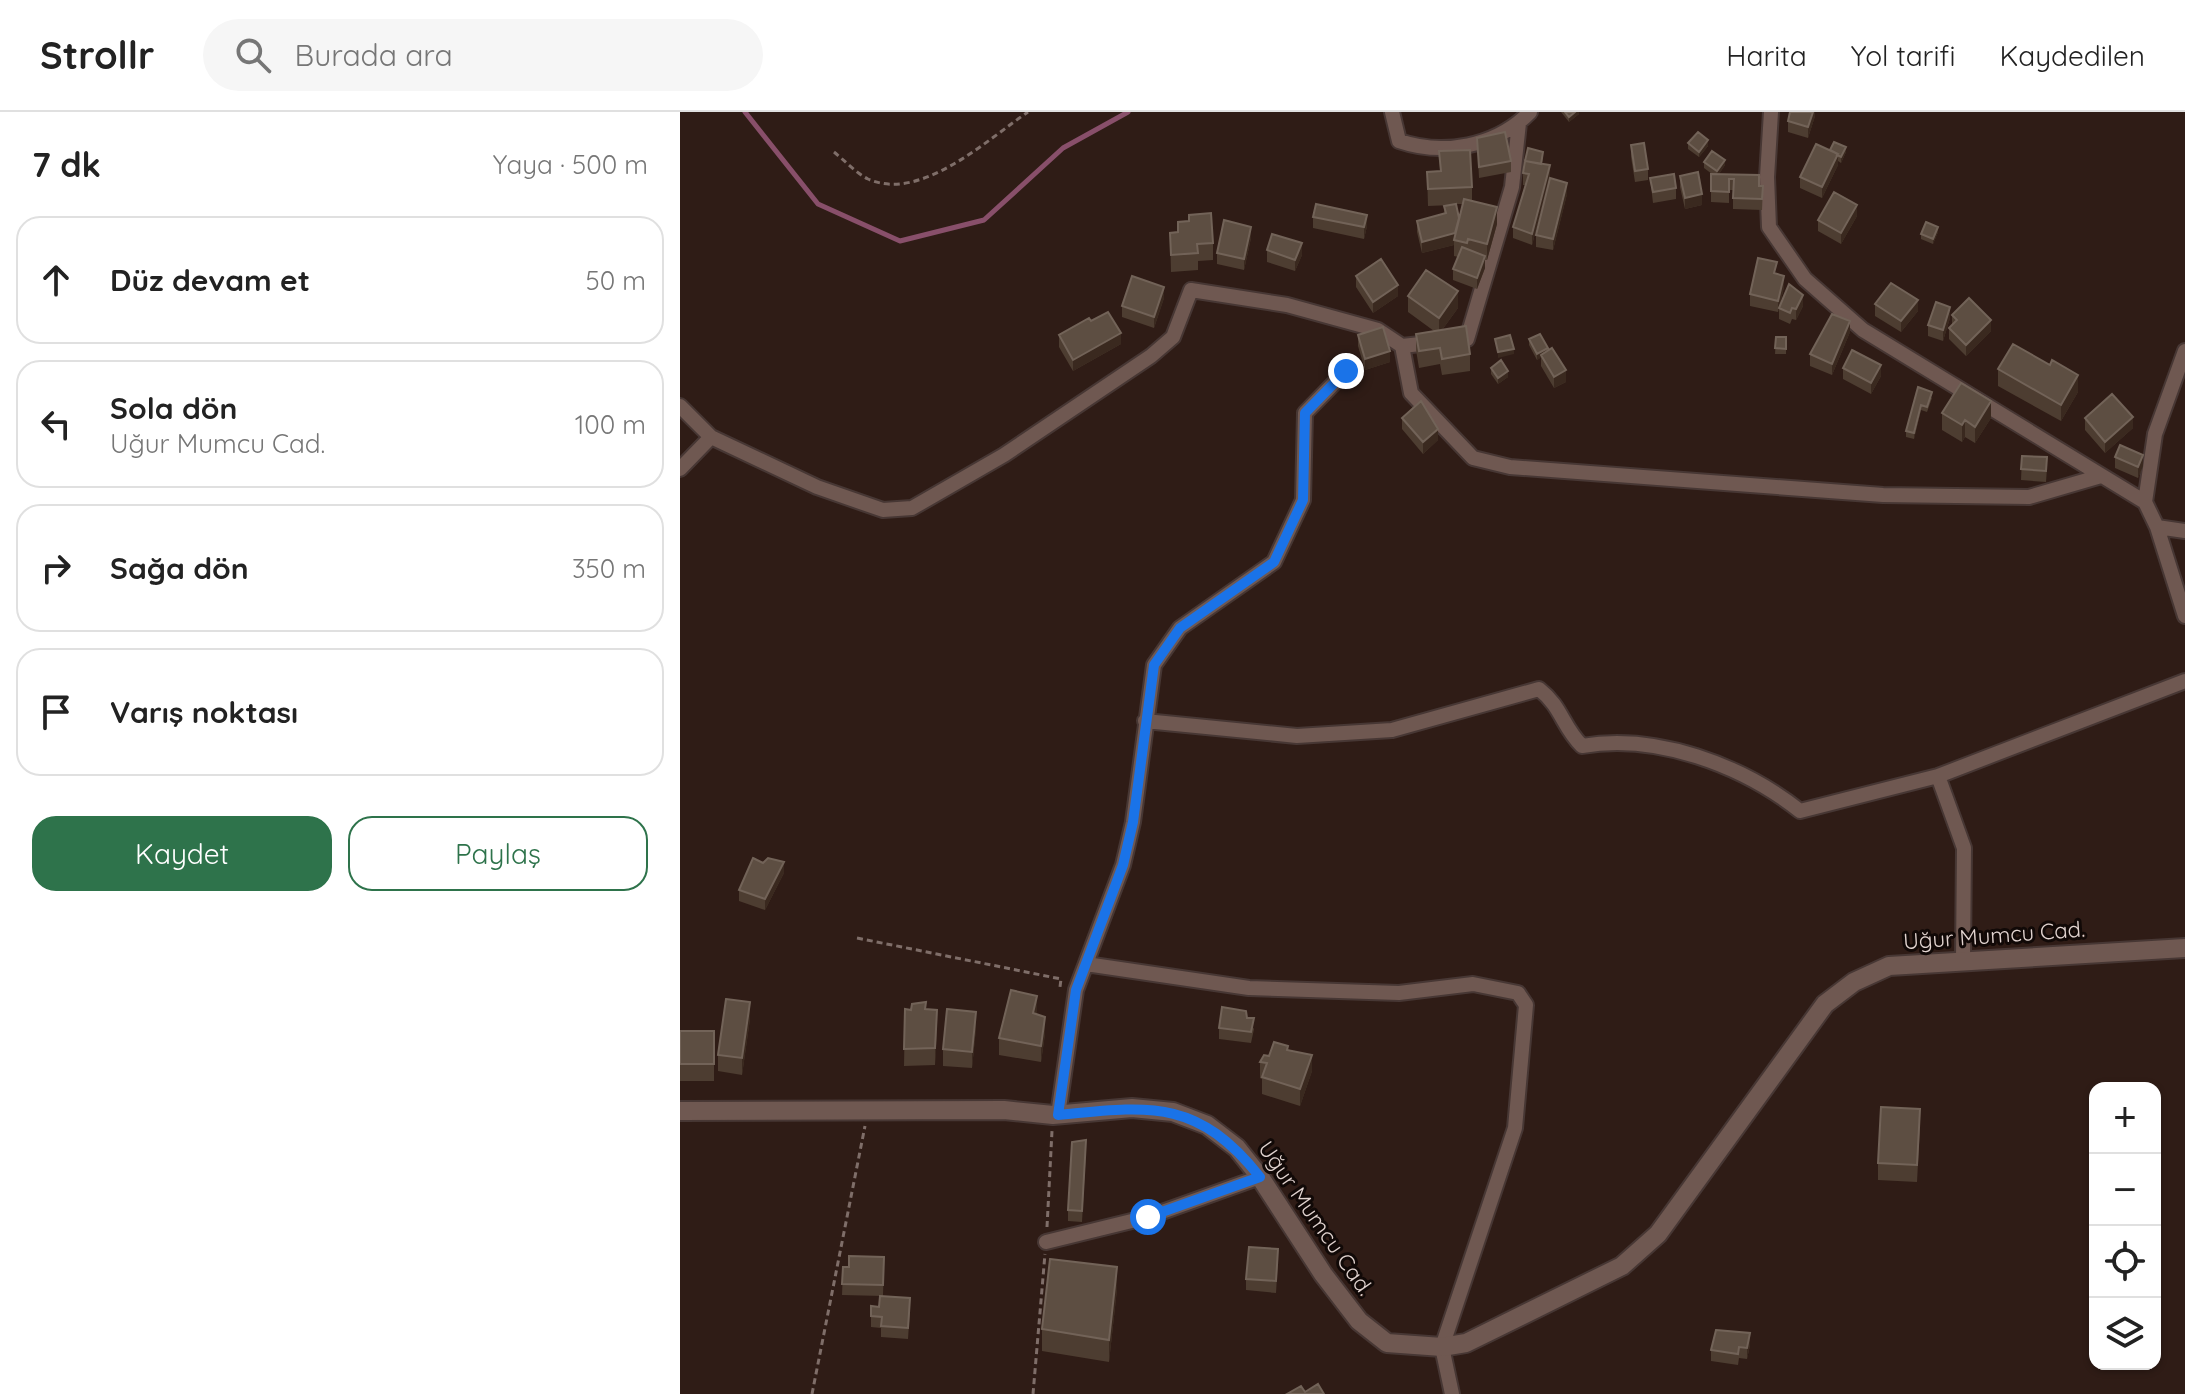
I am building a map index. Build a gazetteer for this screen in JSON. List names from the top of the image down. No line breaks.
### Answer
{"streets":{"street":["Uğur Mumcu Cad."]},"page":{"header":"Strollr","search":"Burada ara","nav":["Harita","Yol tarifi","Kaydedilen"],"heading":["7 dk","Yaya · 500 m"],"list":[["Düz devam et","50 m"],["Sola dön","Uğur Mumcu Cad.","100 m"],["Sağa dön","350 m"],"Varış noktası"],"buttons":["Kaydet","Paylaş"],"map_buttons":["+","−"]}}
